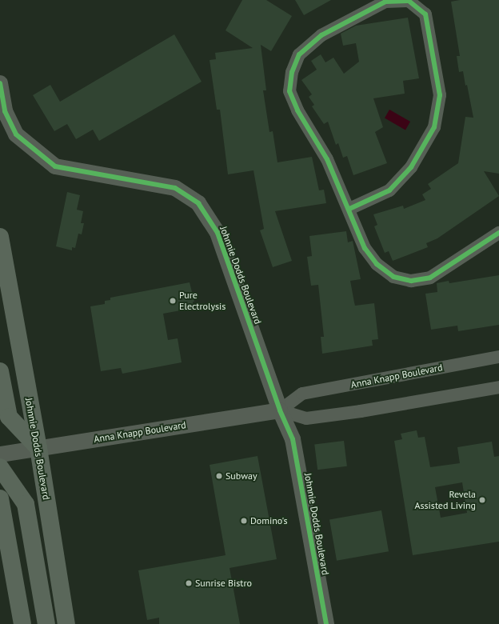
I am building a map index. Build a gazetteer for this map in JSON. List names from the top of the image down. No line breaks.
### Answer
{"streets":{"highway":["Johnnie Dodds Boulevard"],"street":["Anna Knapp Boulevard"]},"crossings":[["Johnnie Dodds Boulevard","Anna Knapp Boulevard"]],"places":["Pure Electrolysis","Subway","Revela Assisted Living","Domino's","Sunrise Bistro"]}
